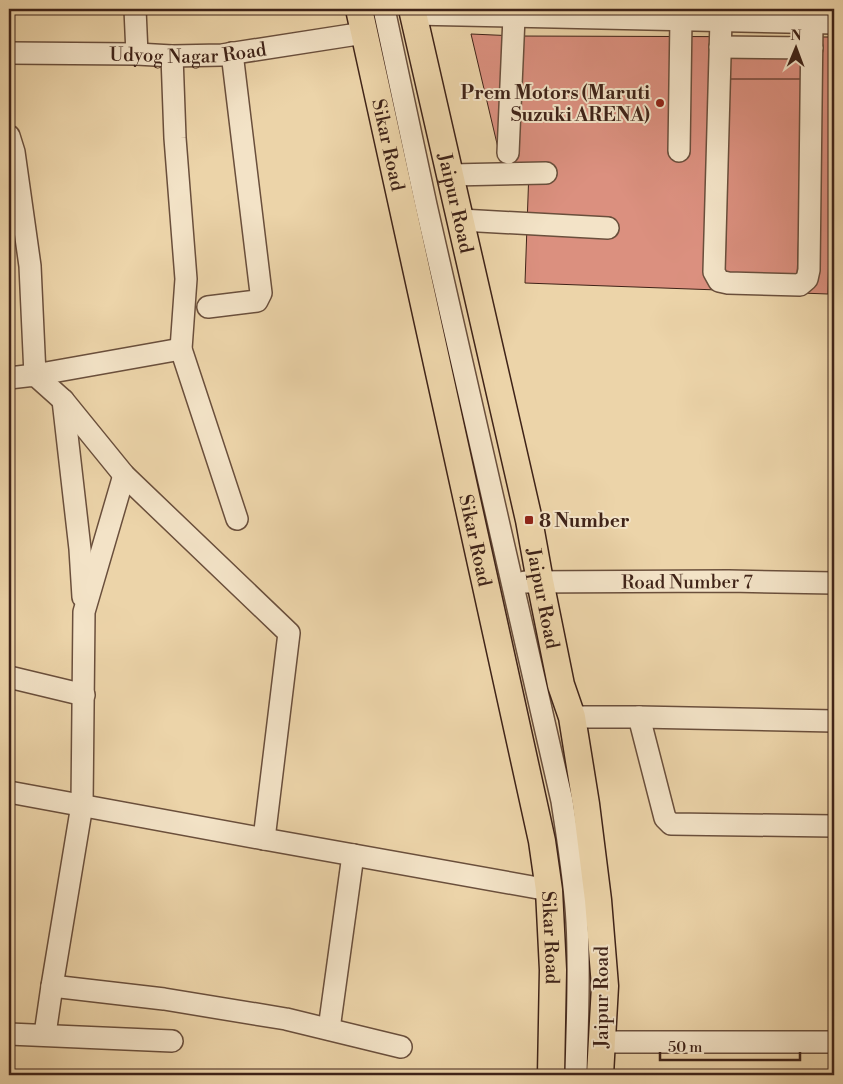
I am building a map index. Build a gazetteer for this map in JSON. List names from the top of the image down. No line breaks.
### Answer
{"streets":{"main road":["Sikar Road","Jaipur Road"],"street":["Udyog Nagar Road","Road Number 7"]},"crossings":[["Udyog Nagar Road","Sikar Road"],["Sikar Road","Road Number 7"],["Jaipur Road","Road Number 7"]],"places":{"other":["Prem Motors (Maruti Suzuki ARENA)"],"transit":["8 Number"]},"scale_bar":"50 m","north":"top"}
